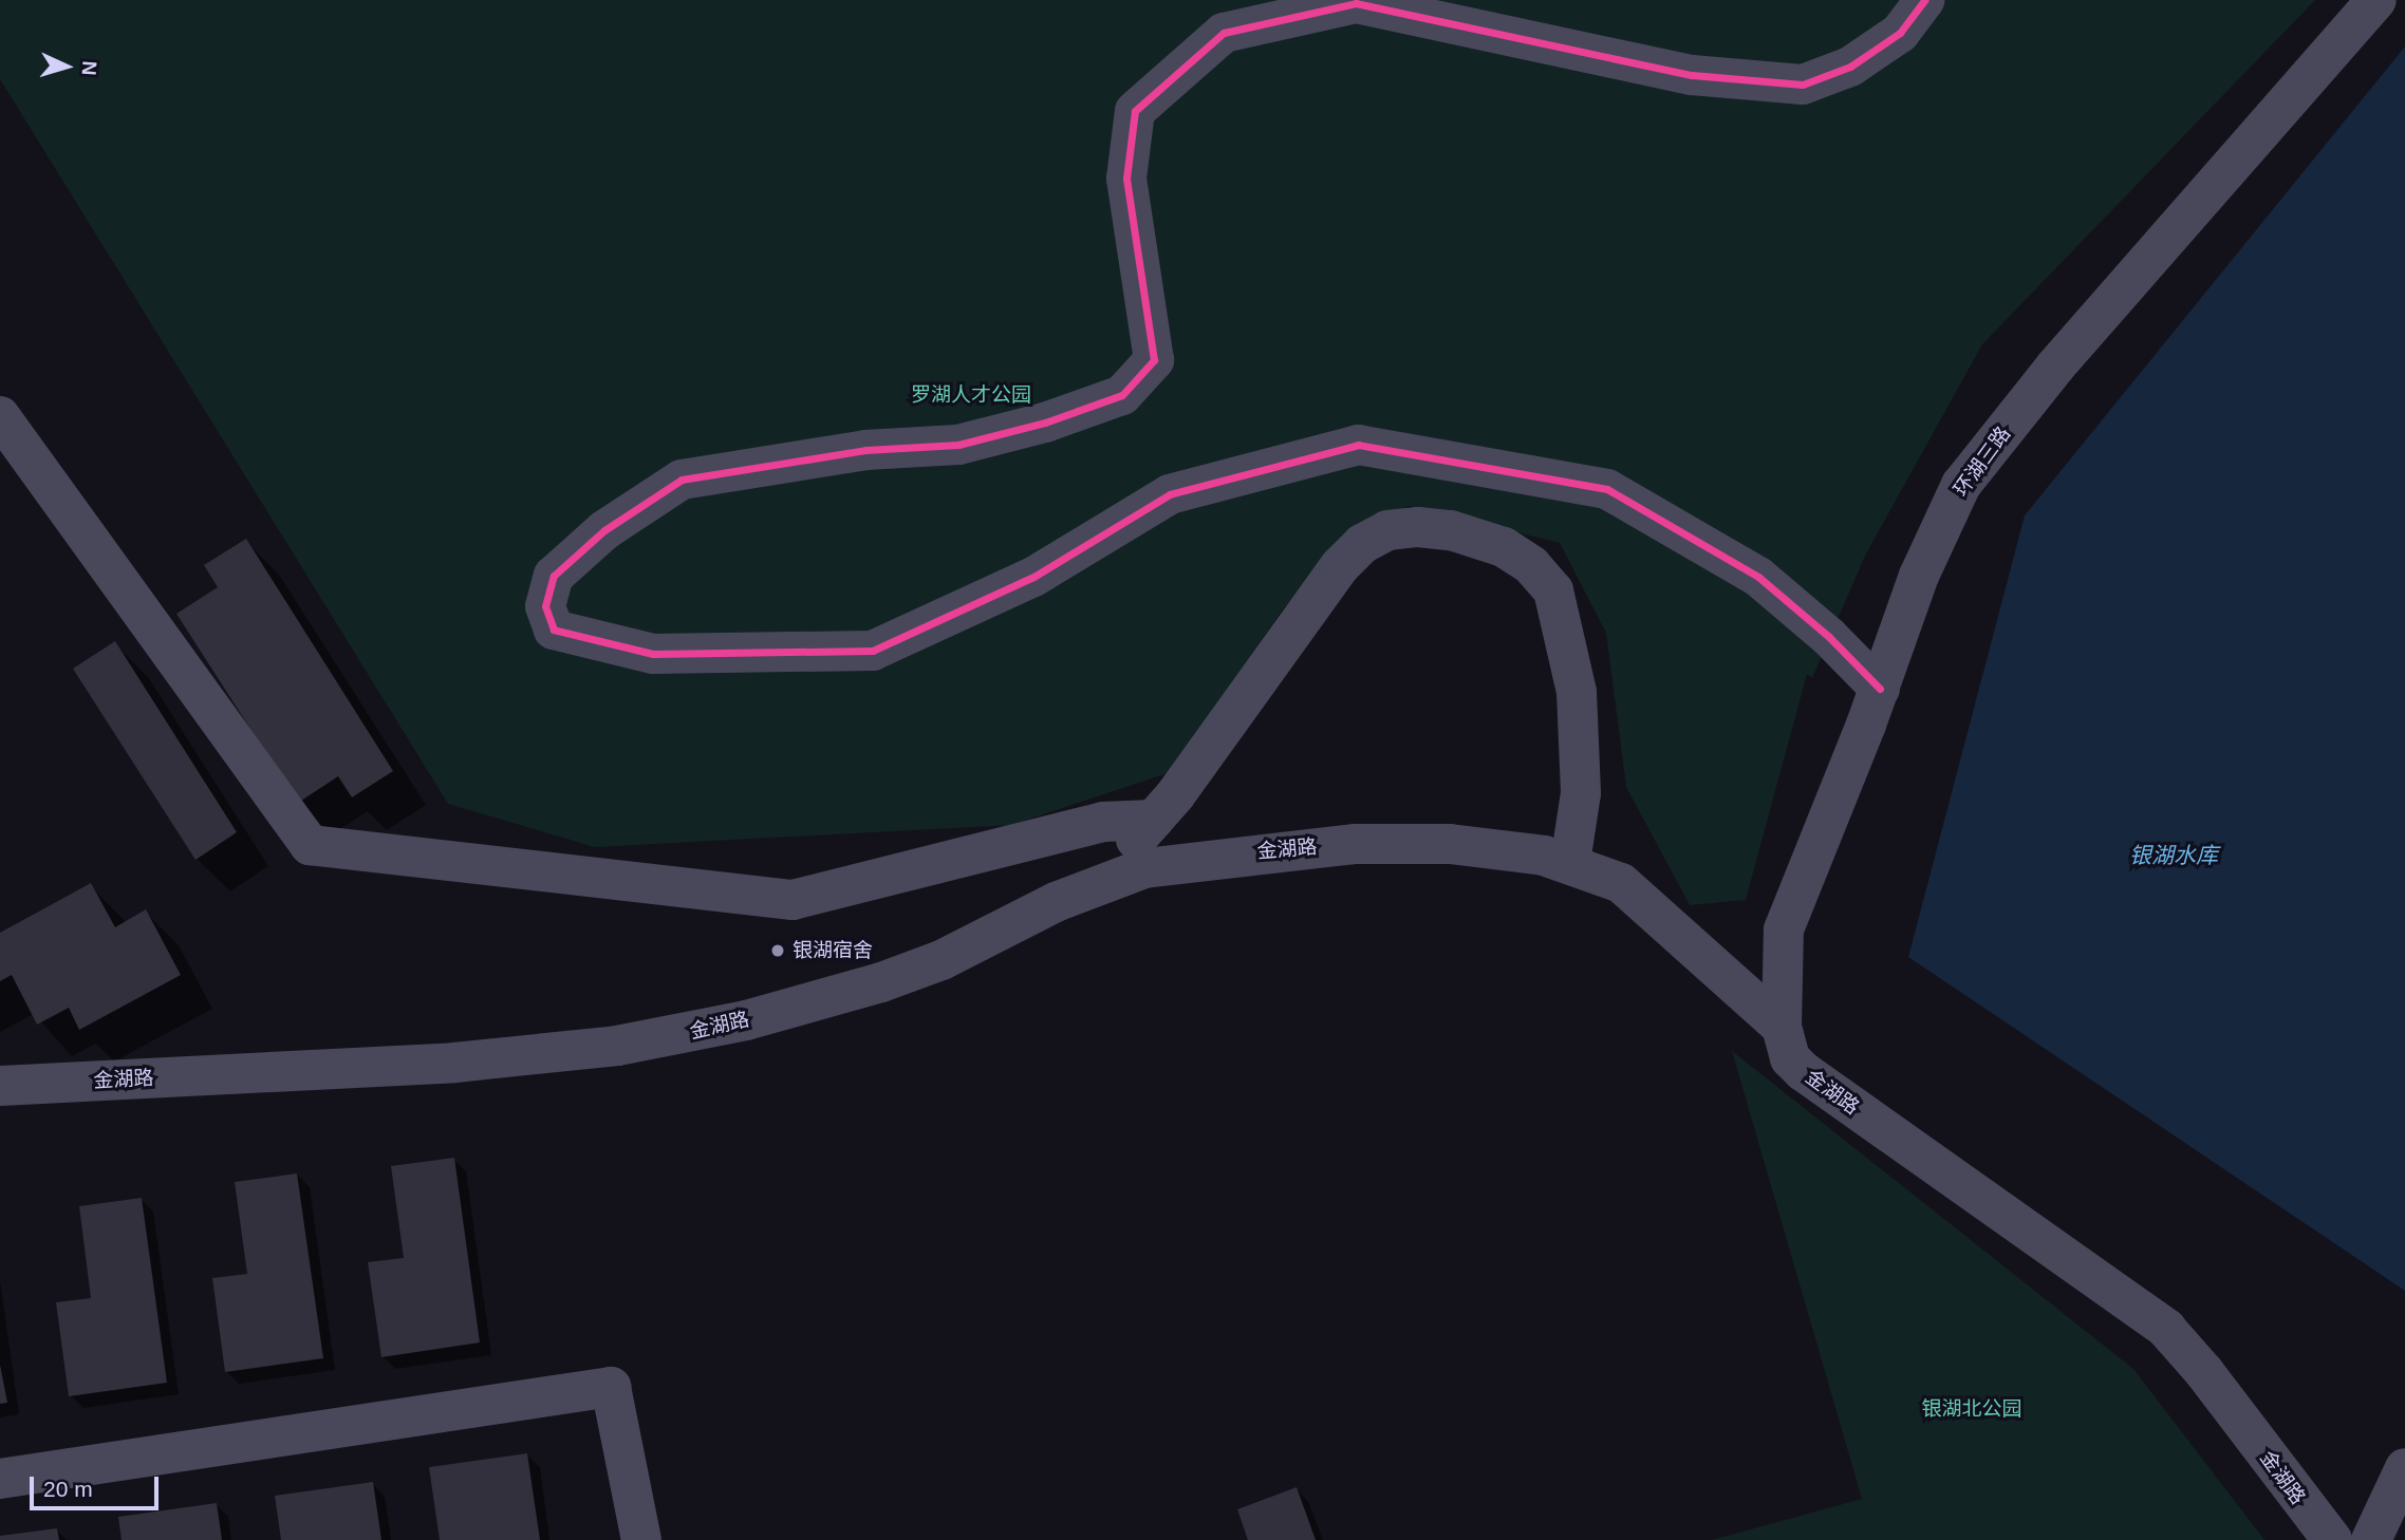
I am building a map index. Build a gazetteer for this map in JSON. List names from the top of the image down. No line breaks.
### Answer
{"streets":{"street":["环湖三路","金湖路"]},"crossings":[["环湖三路","金湖路"]],"water":["银湖水库"],"parks":["罗湖人才公园","银湖北公园"],"places":["银湖宿舍"],"scale_bar":"20 m","north":"right"}
